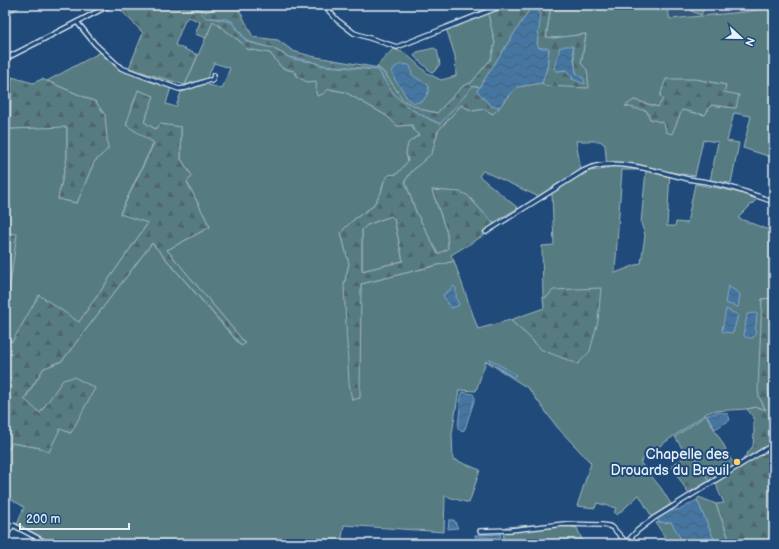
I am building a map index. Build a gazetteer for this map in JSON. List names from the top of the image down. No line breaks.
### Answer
{"places":["Chapelle des Drouards du Breuil"],"scale_bar":"200 m","north":"right"}
